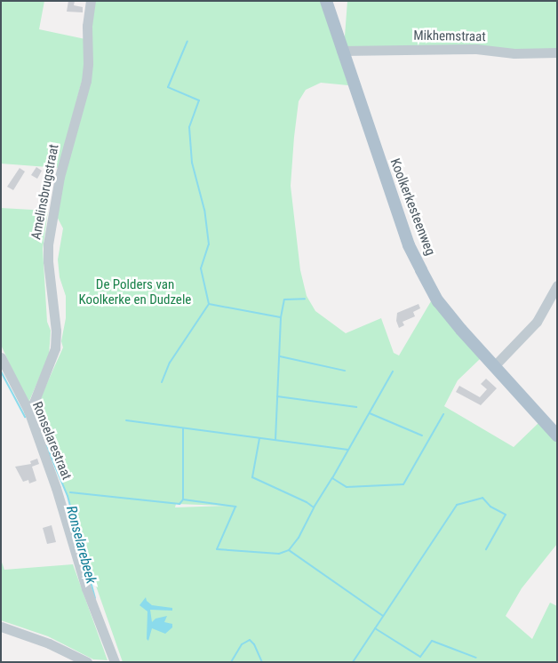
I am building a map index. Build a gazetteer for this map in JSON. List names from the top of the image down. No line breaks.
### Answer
{"streets":{"main road":["Koolkerkesteenweg"],"street":["Mikhemstraat","Amelinsbrugstraat","Ronselarestraat"]},"crossings":[["Mikhemstraat","Koolkerkesteenweg"],["Amelinsbrugstraat","Ronselarestraat"]],"water":["Ronselarebeek"],"parks":["De Polders van Koolkerke en Dudzele"]}
